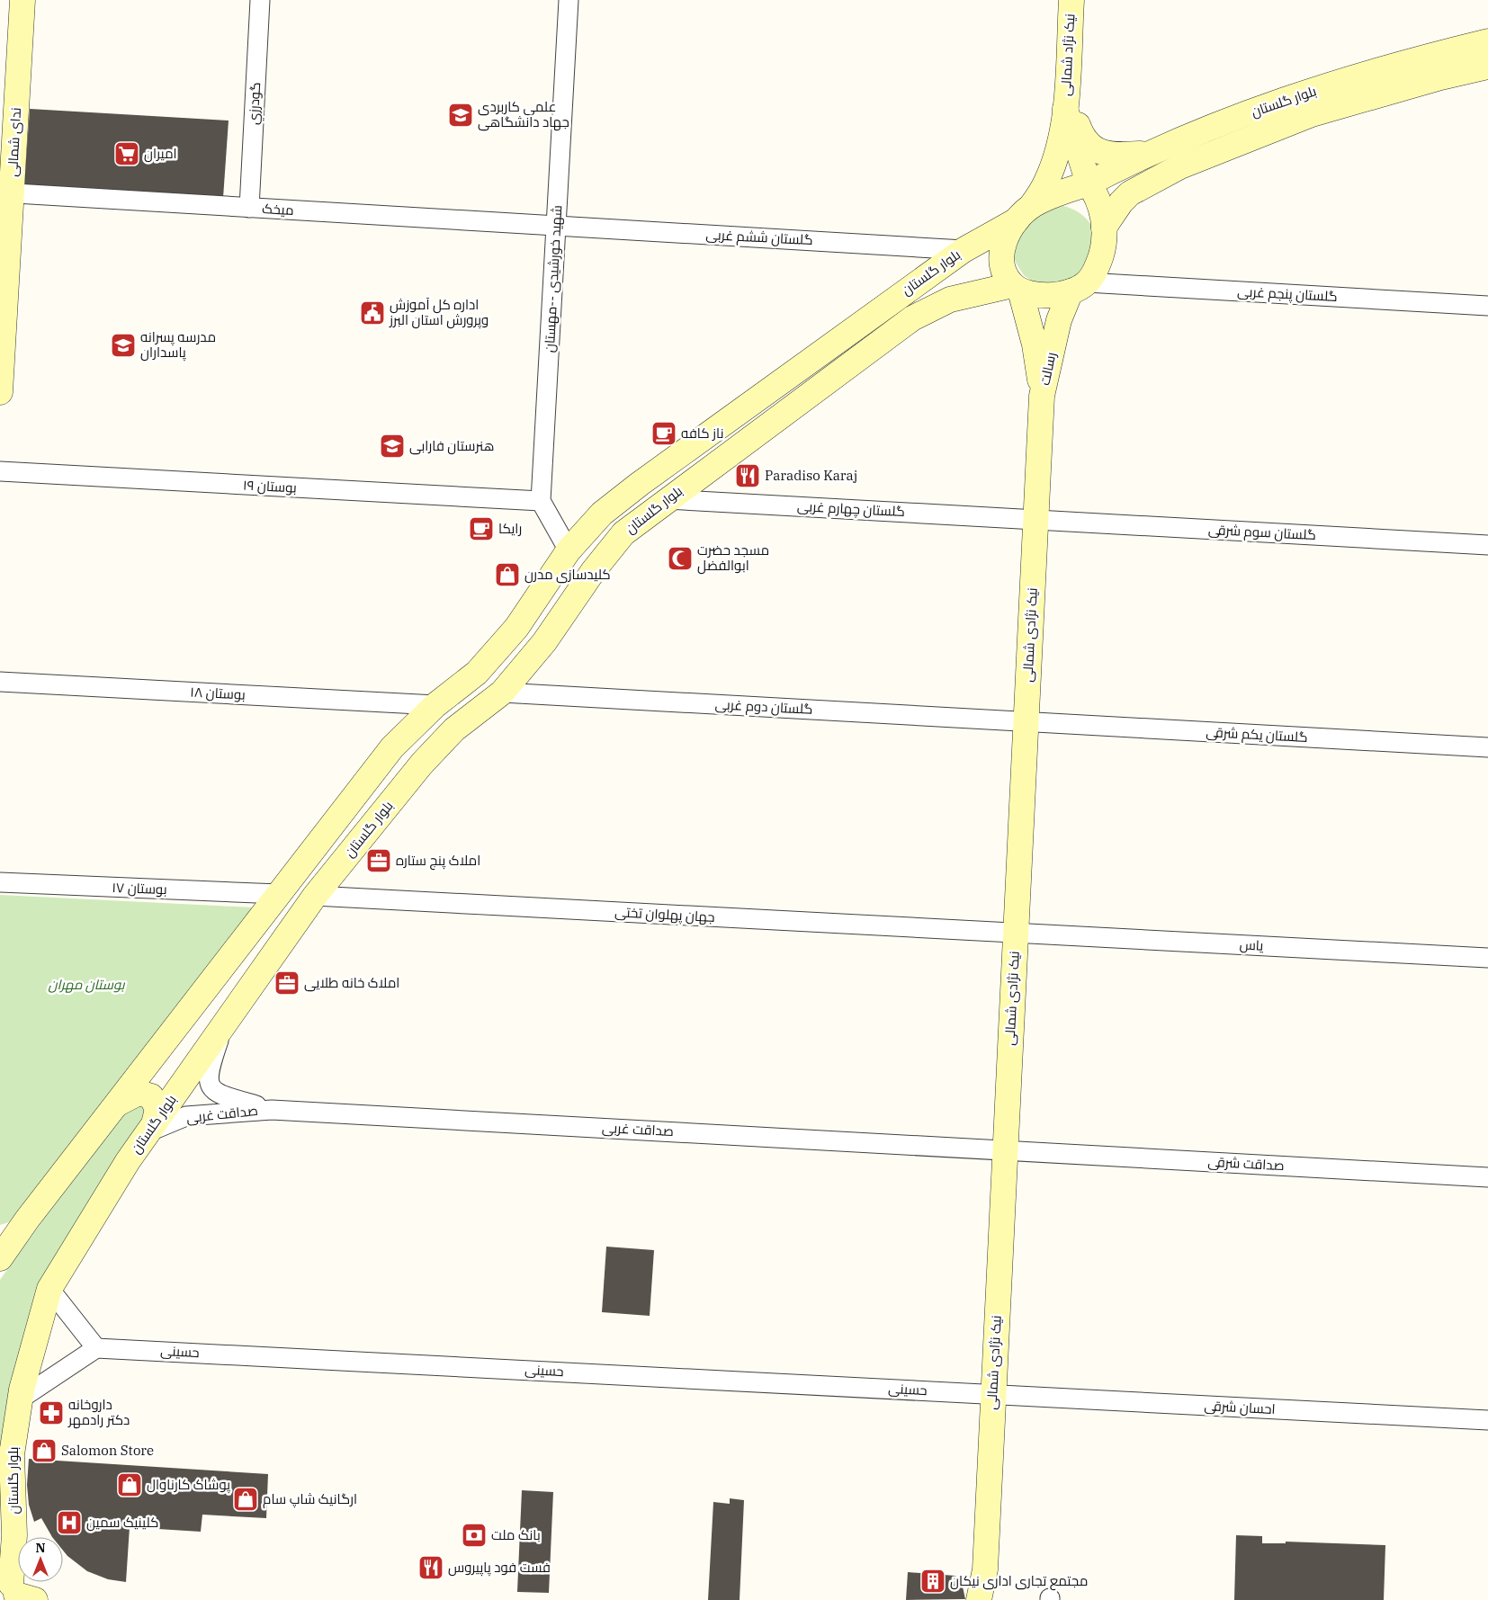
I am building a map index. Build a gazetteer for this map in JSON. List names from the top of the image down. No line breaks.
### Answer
{"streets":{"main road":["نیک نژاد شمالی","بلوار گلستان","ندای شمالی","رسالت","نیک نژادی شمالی"],"street":["گودرزي","میخک","گلستان ششم غربی","شهید خورشیدی --مهستان","گلستان پنجم غربی","بوستان ۱۹","گلستان چهارم غربی","گلستان سوم شرقی","بوستان ۱۸","گلستان دوم غربی","گلستان یکم شرقی","بوستان ۱۷","جهان پهلوان تختی","یاس","صداقت غربی","صداقت شرقی","حسینی","احسان شرقی"]},"crossings":[["بلوار گلستان","گلستان ششم غربی"],["بلوار گلستان","گلستان پنجم غربی"],["بلوار گلستان","رسالت"],["بلوار گلستان","گلستان چهارم غربی"],["بلوار گلستان","بوستان ۱۸"],["بلوار گلستان","گلستان دوم غربی"],["بلوار گلستان","بوستان ۱۷"],["بلوار گلستان","جهان پهلوان تختی"],["بلوار گلستان","صداقت غربی"],["گودرزي","میخک"],["ندای شمالی","میخک"],["میخک","گلستان ششم غربی"],["میخک","شهید خورشیدی --مهستان"],["گلستان ششم غربی","شهید خورشیدی --مهستان"],["شهید خورشیدی --مهستان","بوستان ۱۹"],["گلستان پنجم غربی","رسالت"],["رسالت","نیک نژادی شمالی"],["گلستان چهارم غربی","گلستان سوم شرقی"],["گلستان چهارم غربی","نیک نژادی شمالی"],["گلستان سوم شرقی","نیک نژادی شمالی"],["نیک نژادی شمالی","گلستان دوم غربی"],["نیک نژادی شمالی","گلستان یکم شرقی"],["نیک نژادی شمالی","جهان پهلوان تختی"],["نیک نژادی شمالی","یاس"],["نیک نژادی شمالی","صداقت غربی"],["نیک نژادی شمالی","صداقت شرقی"],["نیک نژادی شمالی","حسینی"],["نیک نژادی شمالی","احسان شرقی"],["گلستان دوم غربی","گلستان یکم شرقی"],["جهان پهلوان تختی","یاس"],["صداقت غربی","صداقت شرقی"],["حسینی","احسان شرقی"]],"parks":["بوستان مهران"],"places":{"school or university":["علمی کاربردی جهاد دانشگاهی","مدرسه پسرانه پاسداران","هنرستان فارابی"],"supermarket":["امیران"],"public building":["اداره کل آموزش وپرورش استان البرز"],"cafe":["ناز کافه","رایکا"],"restaurant":["Paradiso Karaj","فست فود پاپیروس"],"mosque":["مسجد حضرت ابوالفضل"],"shop":["کلیدسازی مدرن","Salomon Store","پوشاک کارناوال","ارگانیک شاپ سام"],"office":["املاک پنج ستاره","املاک خانه طلایی"],"pharmacy":["داروخانه دکتر رادمهر"],"hospital":["کلینیک سمین"],"bank":["بانک ملت"],"building":["مجتمع تجاری اداری نیکان"]},"north":"top"}
